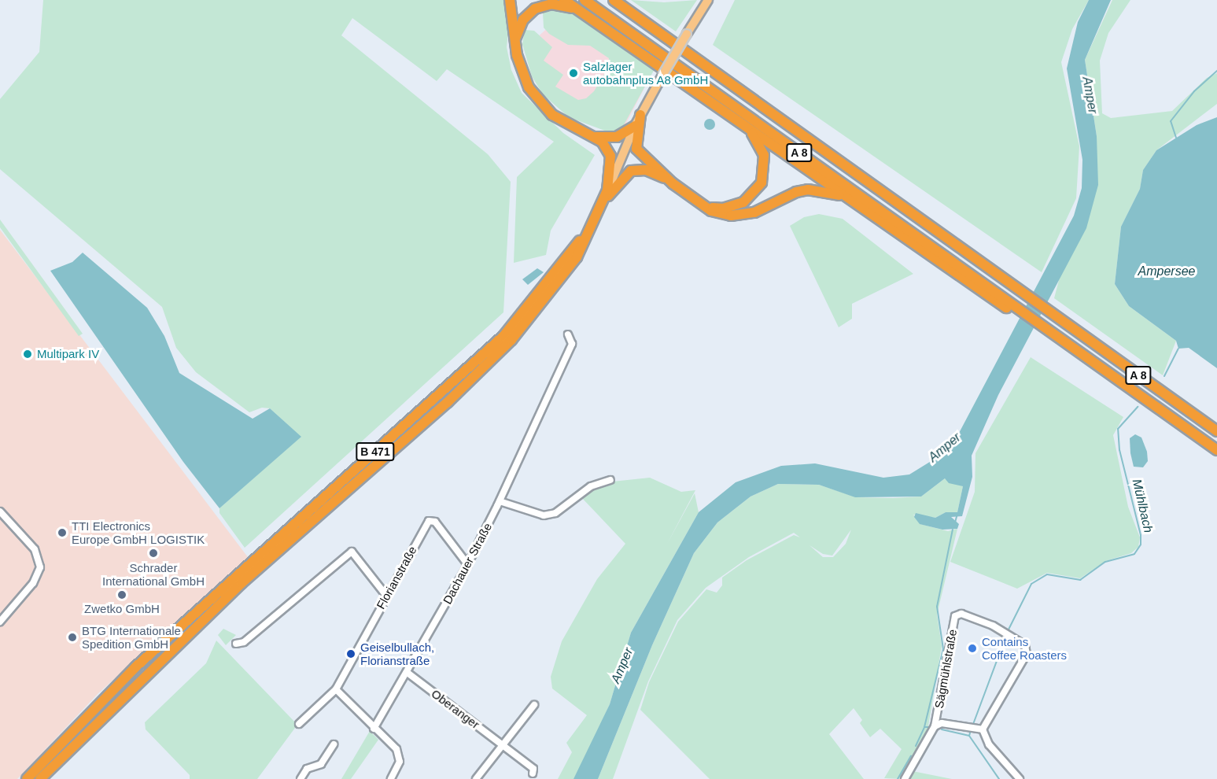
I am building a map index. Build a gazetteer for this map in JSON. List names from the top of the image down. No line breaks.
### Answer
{"streets":{"highway":["A 8","B 471"],"street":["Dachauer Straße","Florianstraße","Sägmühlstraße","Oberanger"]},"crossings":[["Dachauer Straße","Florianstraße"],["Dachauer Straße","Oberanger"]],"water":["Amper","Ampersee","Mühlbach"],"places":["Salzlager autobahnplus A8 GmbH","Multipark IV","TTI Electronics Europe GmbH LOGISTIK","Schrader International GmbH","Zwetko GmbH","BTG Internationale Spedition GmbH","Contains Coffee Roasters","Geiselbullach, Florianstraße"]}
